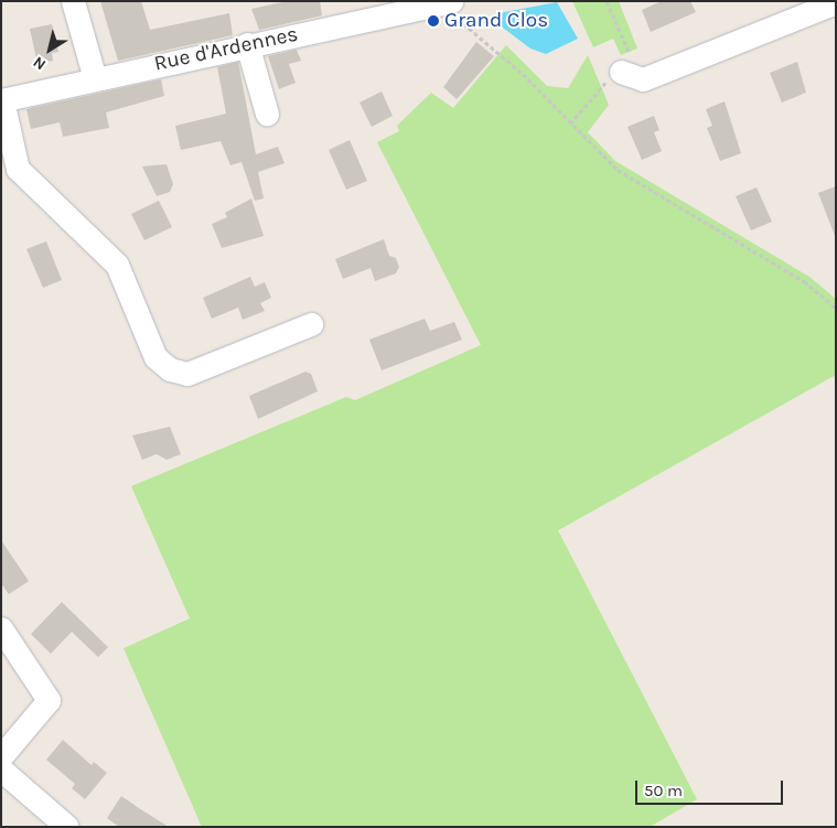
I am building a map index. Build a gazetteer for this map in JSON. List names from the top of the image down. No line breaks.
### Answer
{"streets":{"street":["Rue d'Ardennes"]},"places":["Grand Clos"],"scale_bar":"50 m","north":"bottom left"}
